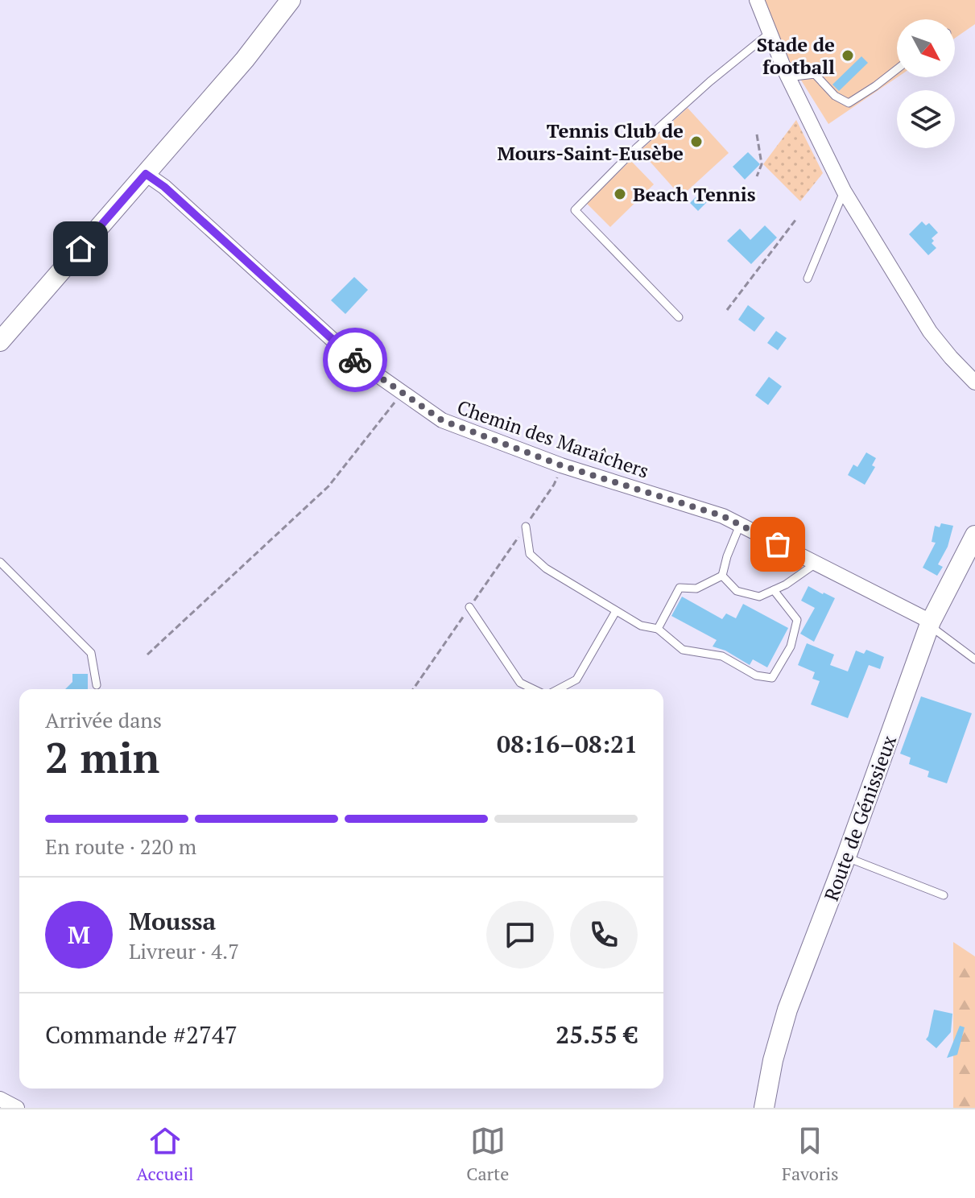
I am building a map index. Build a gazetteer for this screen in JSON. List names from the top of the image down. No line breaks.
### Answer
{"streets":{"street":["Chemin des Maraîchers","Route de Génissieux"]},"crossings":[["Chemin des Maraîchers","Route de Génissieux"]],"places":["Stade de football","Tennis Club de Mours-Saint-Eusèbe","Beach Tennis"],"north":"bottom right","page":{"heading":["2 min","Arrivée dans","08:16–08:21"],"panel":["Moussa","Livreur · 4.7","Commande #2747","25.55 €"],"bar":"En route · 220 m","round":"M","tabs":["Accueil","Carte","Favoris"]}}
